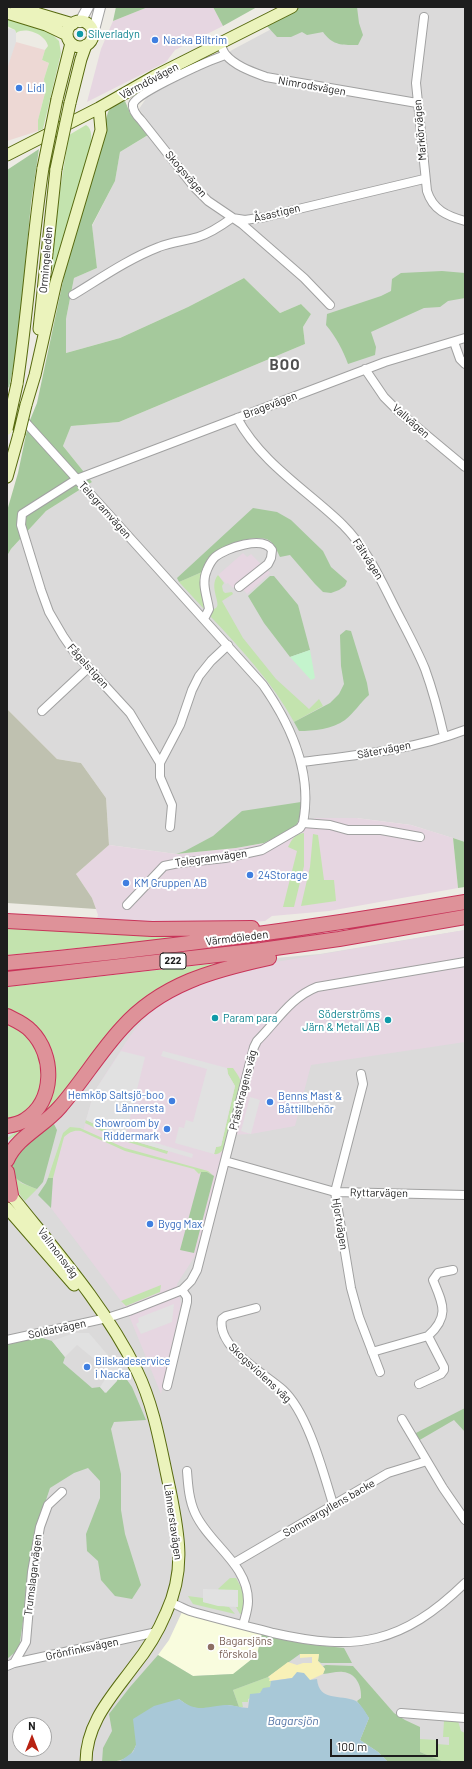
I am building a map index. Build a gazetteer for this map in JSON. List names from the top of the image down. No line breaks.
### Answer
{"streets":{"highway":["Värmdöleden","222"],"main road":["Värmdövägen","Ormingeleden","Vallmonsväg","Lännerstavägen"],"street":["Nimrodsvägen","Markörvägen","Skogsvägen","Åsastigen","Bragevägen","Vallvägen","Telegramvägen","Fältvägen","Fågelstigen","Sätervägen","Prästkragens väg","Ryttarvägen","Hjortvägen","Soldatvägen","Skogsviolens väg","Sommargyllens backe","Trumslagarvägen","Grönfinksvägen"]},"crossings":[["Värmdövägen","Nimrodsvägen"],["Nimrodsvägen","Markörvägen"],["Nimrodsvägen","Skogsvägen"],["Markörvägen","Åsastigen"],["Skogsvägen","Åsastigen"],["Bragevägen","Vallvägen"],["Bragevägen","Telegramvägen"],["Bragevägen","Fältvägen"],["Bragevägen","Fågelstigen"],["Telegramvägen","Fågelstigen"],["Telegramvägen","Sätervägen"],["Fältvägen","Sätervägen"],["Prästkragens väg","Ryttarvägen"],["Ryttarvägen","Hjortvägen"],["Vallmonsväg","Soldatvägen"],["Vallmonsväg","Lännerstavägen"],["Soldatvägen","Lännerstavägen"],["Skogsviolens väg","Sommargyllens backe"],["Lännerstavägen","Grönfinksvägen"],["Trumslagarvägen","Grönfinksvägen"]],"districts":["BOO"],"water":["Bagarsjön"],"places":["Silverladyn","Nacka Biltrim","Lidl","24Storage","KM Gruppen AB","Param para","Söderströms Järn & Metall AB","Hemköp Saltsjö-boo Lännersta","Benns Mast & Båttillbehör","Showroom by Riddermark","Bygg Max","Bilskadeservice i Nacka","Bagarsjöns förskola"],"scale_bar":"100 m","north":"top"}
